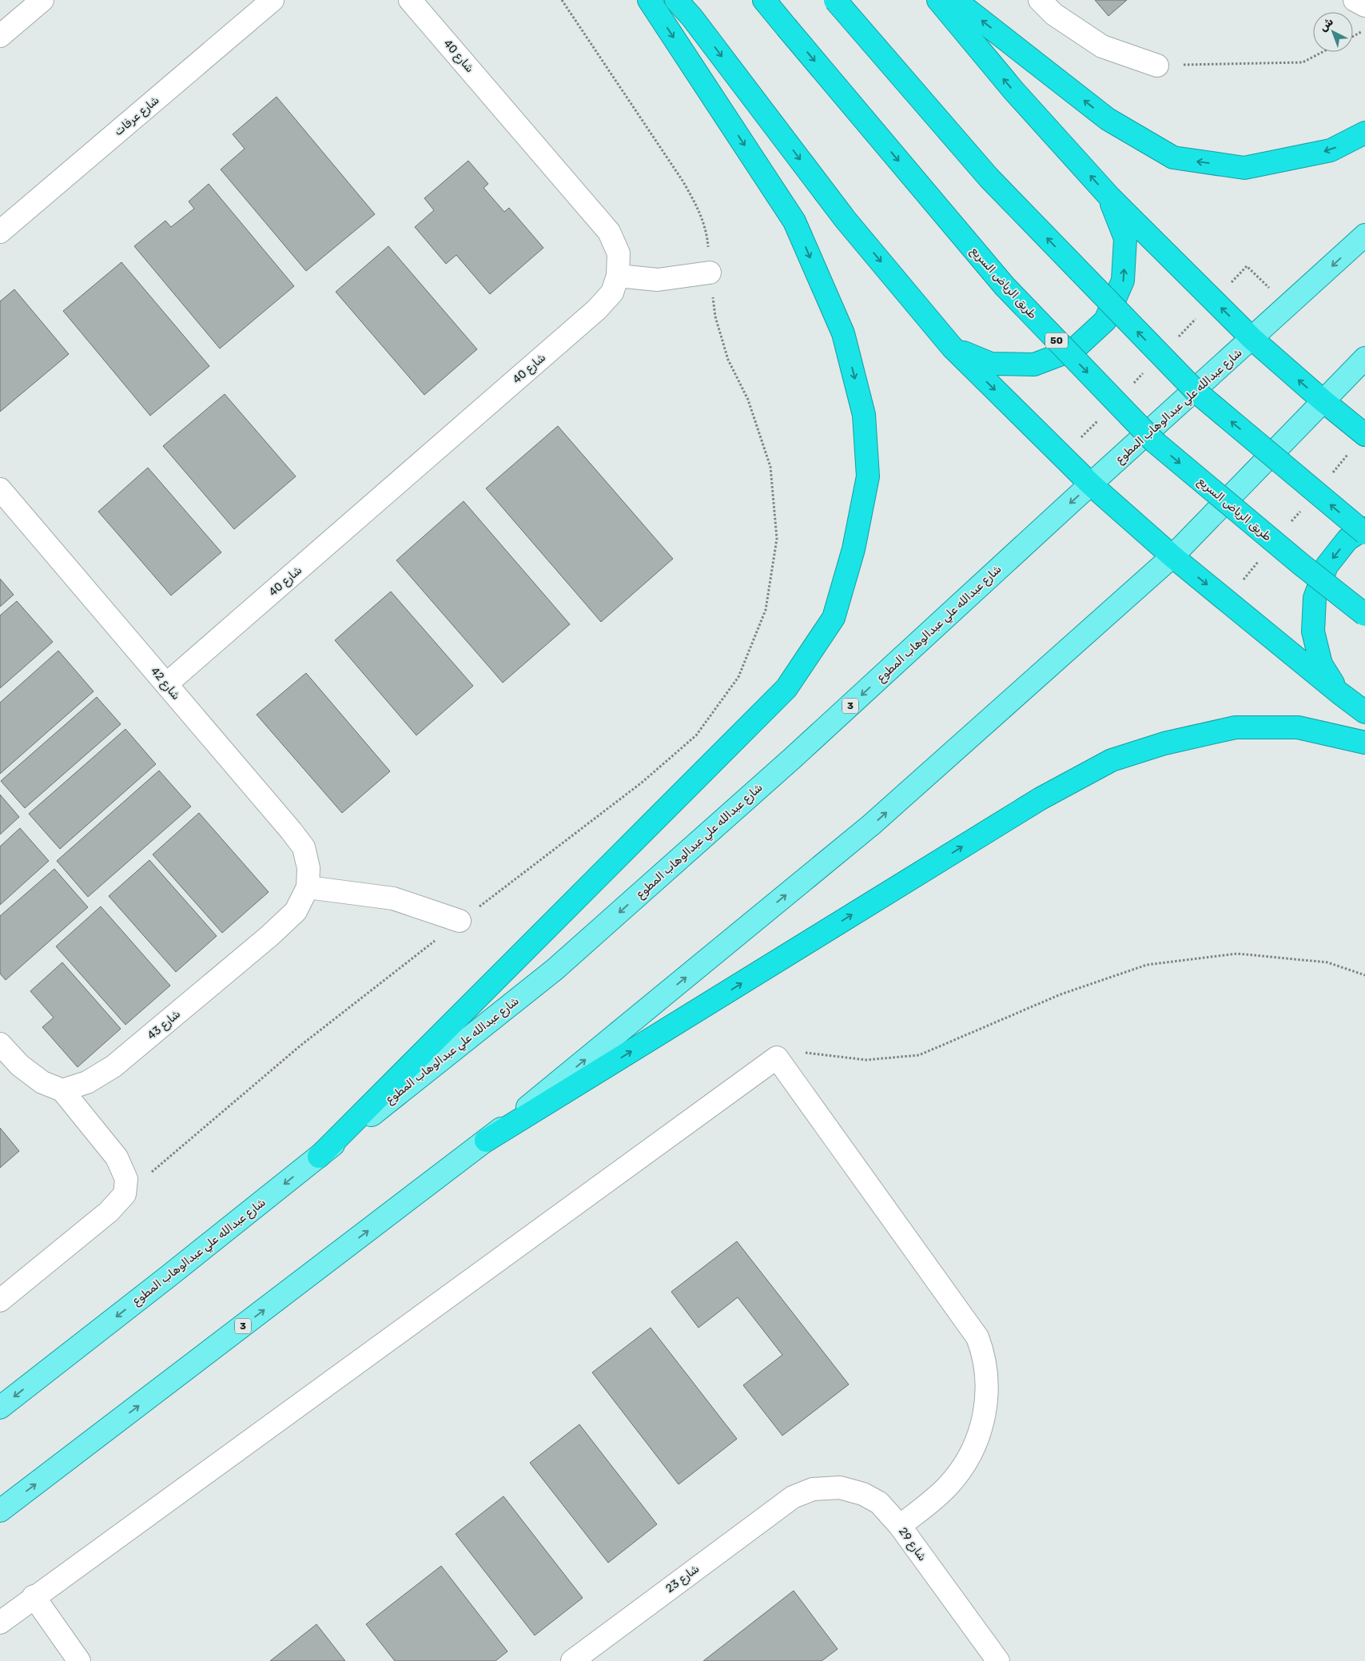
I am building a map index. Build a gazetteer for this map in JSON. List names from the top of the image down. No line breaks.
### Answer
{"streets":{"highway":["طريق الرياض السريع","50"],"main road":["شارع عبدالله علي عبدالوهاب المطوع","3"],"street":["شارع 40","شارع عرفات","شارع 42","شارع 43","شارع 29","شارع 23"]},"crossings":[["شارع 40","شارع 42"],["شارع 42","شارع 43"],["شارع 29","شارع 23"]],"north":"top left"}
